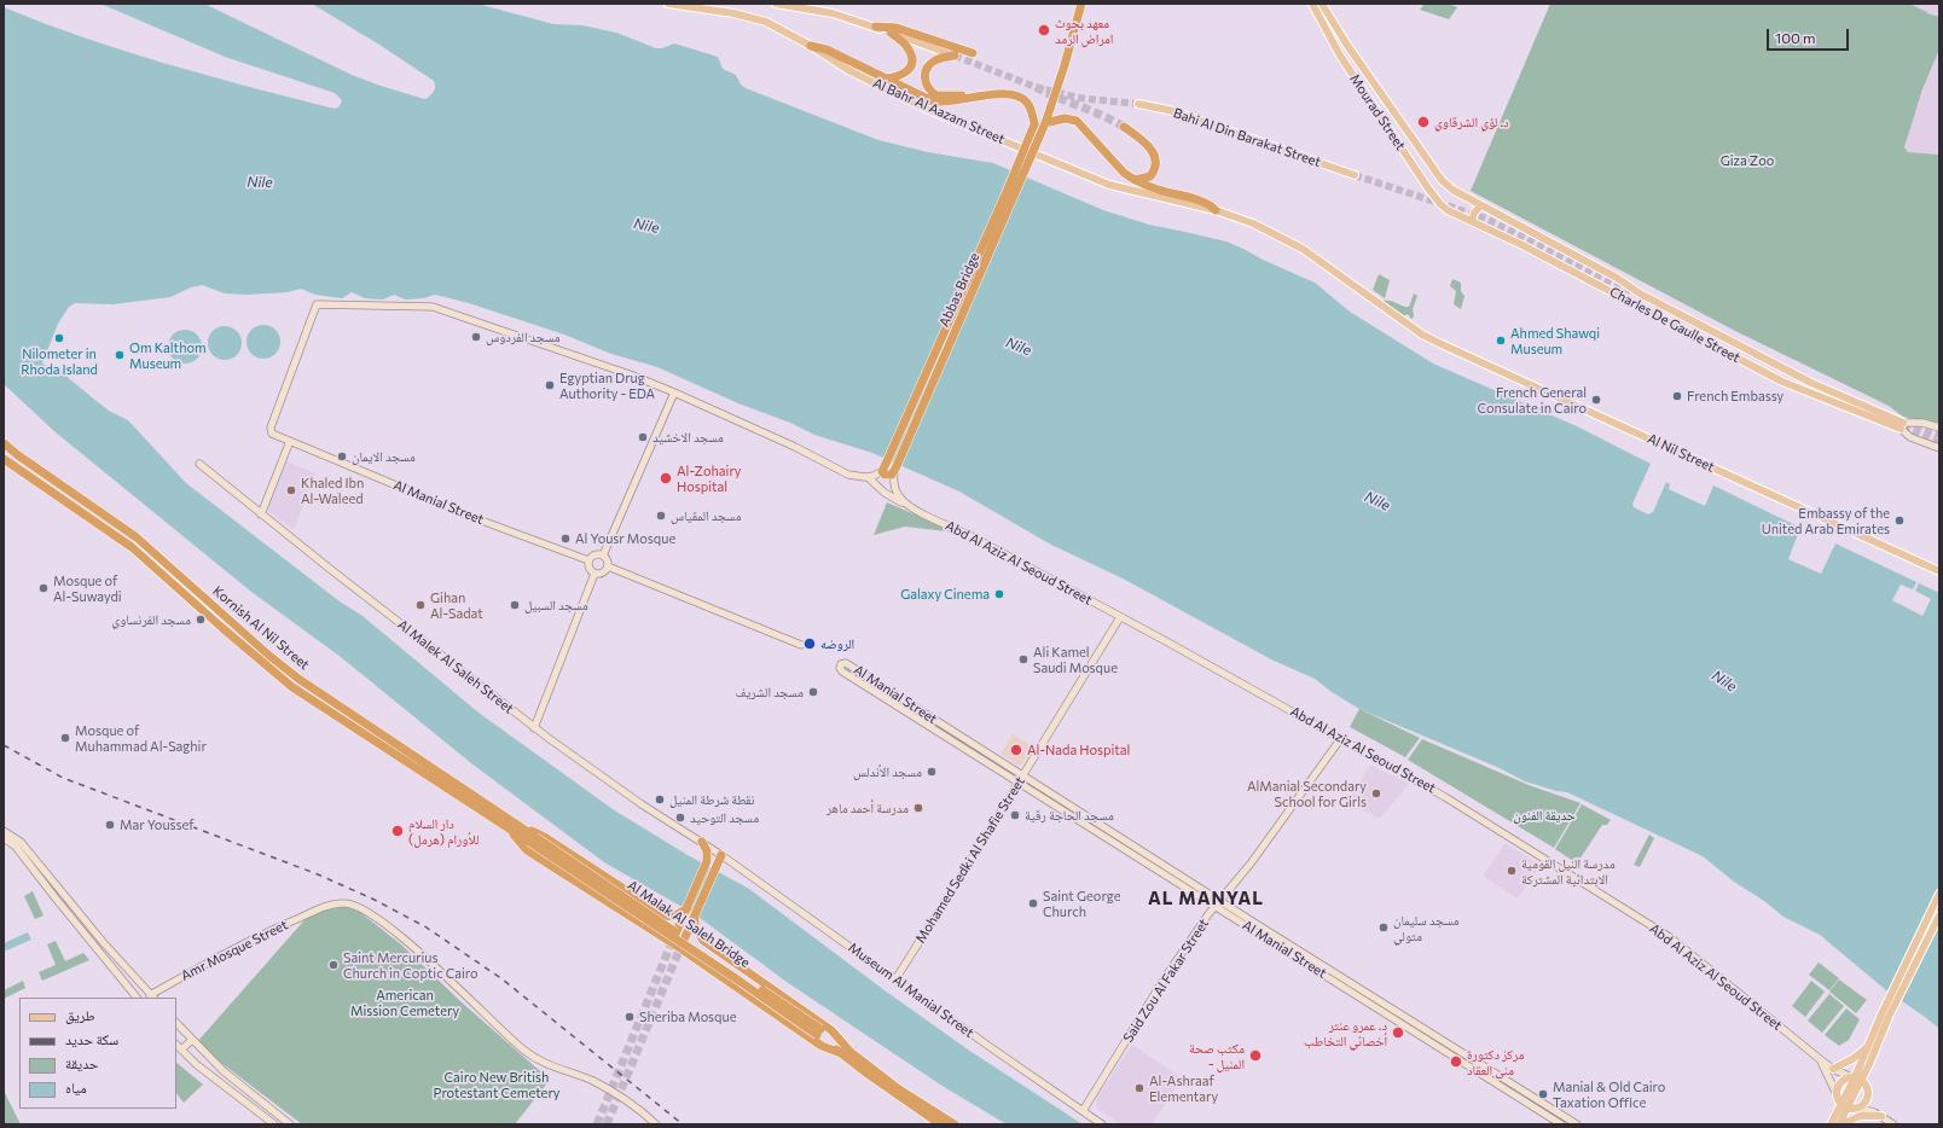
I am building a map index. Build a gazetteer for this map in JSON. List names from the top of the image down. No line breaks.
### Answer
{"streets":{"highway":["Abbas Bridge","Kornish Al Nil Street","Al Malak Al Saleh Bridge"],"main road":["Al Bahr Al Aazam Street","Mourad Street","Bahi Al Din Barakat Street","Charles De Gaulle Street","Al Nil Street"],"street":["Al Manial Street","Abd Al Aziz Al Seoud Street","Al Malek Al Saleh Street","Mohamed Sedki Al Shafie Street","Amr Mosque Street","Said Zou Al Fakar Street","Museum Al Manial Street"]},"crossings":[["Al Bahr Al Aazam Street","Al Nil Street"],["Mourad Street","Charles De Gaulle Street"],["Al Manial Street","Mohamed Sedki Al Shafie Street"],["Al Manial Street","Said Zou Al Fakar Street"],["Abd Al Aziz Al Seoud Street","Mohamed Sedki Al Shafie Street"],["Abd Al Aziz Al Seoud Street","Said Zou Al Fakar Street"],["Kornish Al Nil Street","Al Malak Al Saleh Bridge"],["Al Malek Al Saleh Street","Museum Al Manial Street"],["Mohamed Sedki Al Shafie Street","Museum Al Manial Street"],["Said Zou Al Fakar Street","Museum Al Manial Street"]],"districts":["AL MANYAL"],"water":["Nile"],"parks":["Giza Zoo","حديقة الفنون","American Mission Cemetery","Cairo New British Protestant Cemetery"],"places":["معهد بحوث امراض الرمد","د. لؤي الشرقاوي","مسجد الفردوس","Nilometer in Rhoda Island","Ahmed Shawqi Museum","Om Kalthom Museum","Egyptian Drug Authority - EDA","French Embassy","French General Consulate in Cairo","مسجد الاخشيد","مسجد الايمان","Al-Zohairy Hospital","Khaled Ibn Al-Waleed","مسجد المقياس","Embassy of the United Arab Emirates","Al Yousr Mosque","Mosque of Al-Suwaydi","Galaxy Cinema","Gihan Al-Sadat","مسجد السبيل","مسجد الفرنساوي","الروضه","Ali Kamel Saudi Mosque","مسجد الشريف","Mosque of Muhammad Al-Saghir","Al-Nada Hospital","مسجد الأندلس","AlManial Secondary School for Girls","نقطة شرطة المنيل","مدرسة أحمد ماهر","مسجد الحاجة رقية","مسجد التوحيد","Mar Youssef","دار السلام للأورام (هرمل)","مدرسة النيل القومية الابتدائية المشتركة","Saint George Church","مسجد سليمان متولي","Saint Mercurius Church in Coptic Cairo","Sheriba Mosque","د. عمرو عنتر أخصائي التخاطب","مكتب صحة - المنيل","مركز دكتورة منى العقاد","Al-Ashraaf Elementary","Manial & Old Cairo Taxation Office"],"legend":["طريق","سكة حديد","حديقة","مياه"],"scale_bar":"100 m"}
